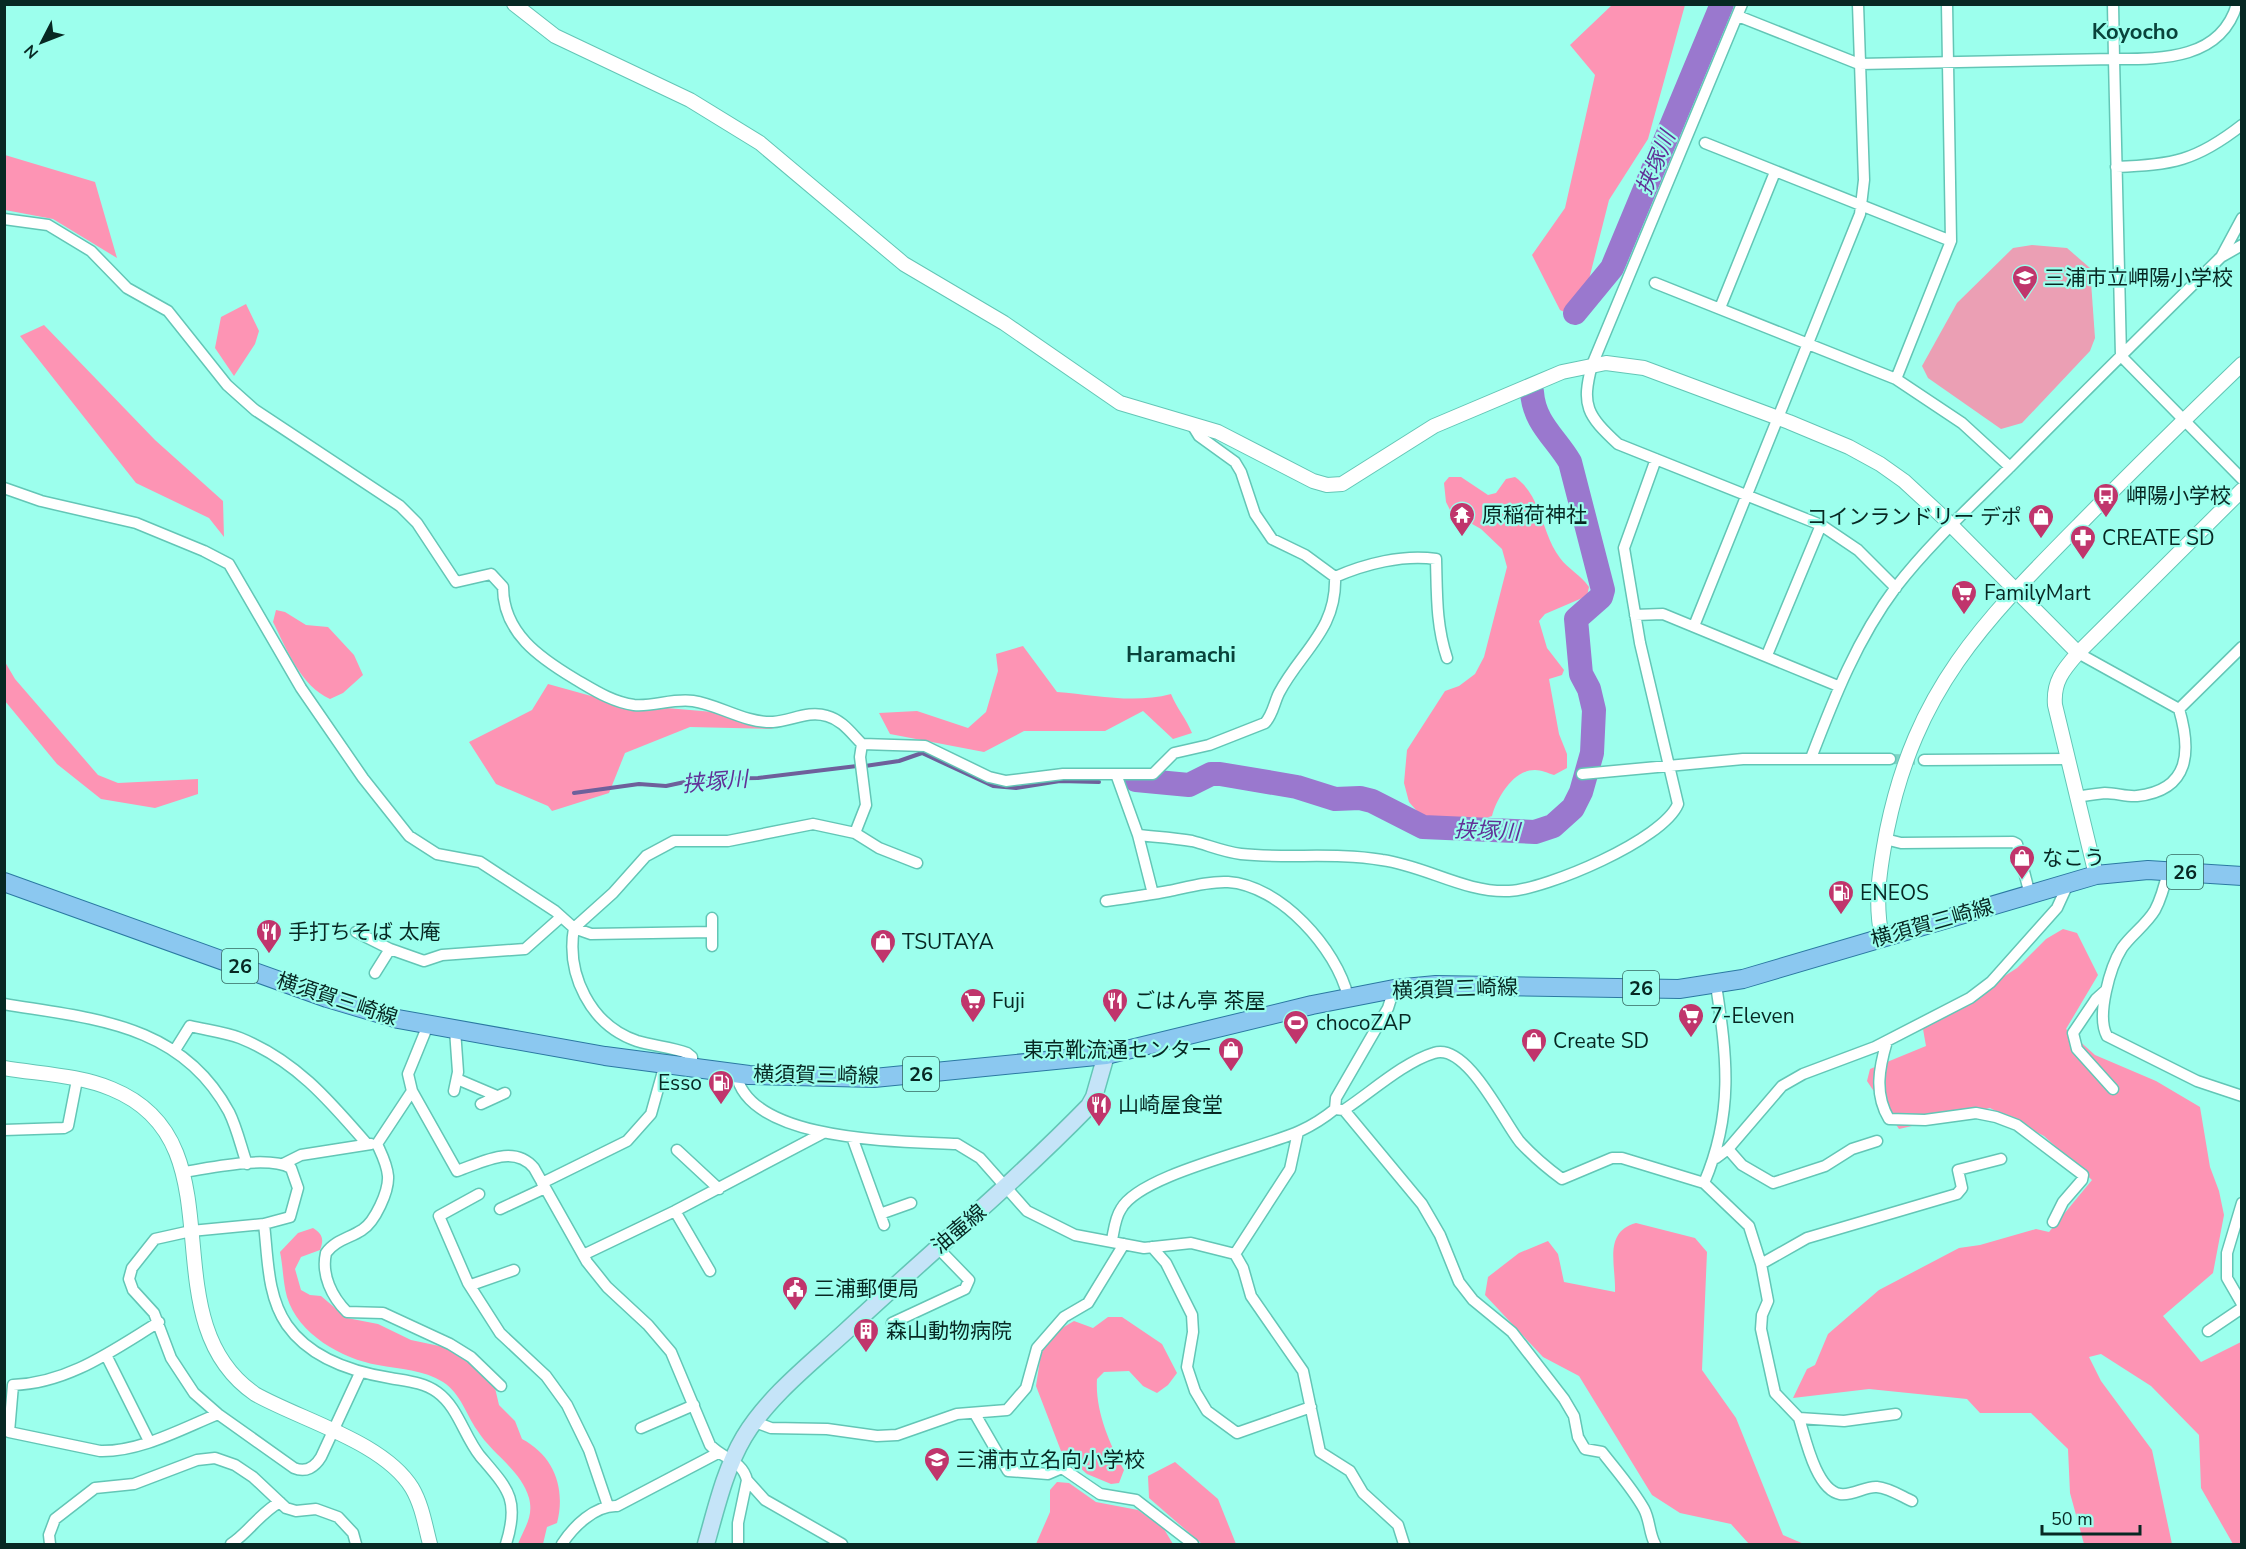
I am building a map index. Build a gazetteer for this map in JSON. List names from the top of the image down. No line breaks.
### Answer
{"streets":{"main road":["26","横須賀三崎線","油壷線"]},"crossings":[["横須賀三崎線","油壷線"]],"districts":["Koyocho","Haramachi"],"water":["挟塚川"],"places":{"school or university":["三浦市立岬陽小学校","三浦市立名向小学校"],"bus stop":["岬陽小学校"],"temple":["原稲荷神社"],"shop":["コインランドリー デポ","なこう","TSUTAYA","Create SD","東京靴流通センター"],"pharmacy":["CREATE SD"],"supermarket":["FamilyMart","Fuji","7-Eleven"],"fuel station":["ENEOS","Esso"],"restaurant":["手打ちそば 太庵","ごはん亭 茶屋","山崎屋食堂"],"sports":["chocoZAP"],"public building":["三浦郵便局"],"building":["森山動物病院"]},"scale_bar":"50 m","north":"bottom left"}
